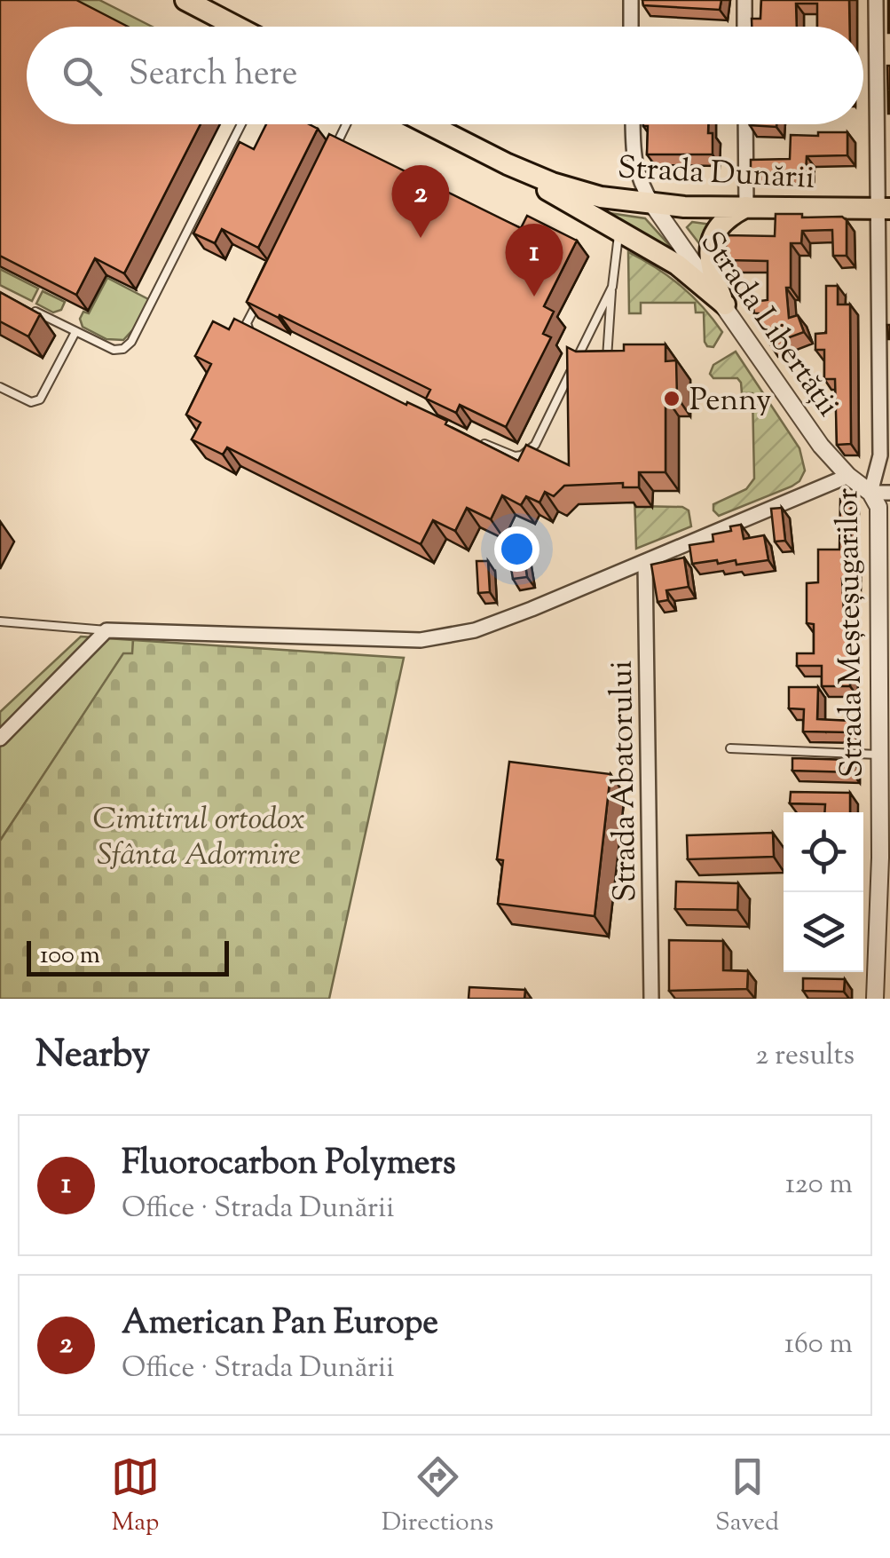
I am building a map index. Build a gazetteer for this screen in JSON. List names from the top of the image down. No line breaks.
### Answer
{"streets":{"main road":["Strada Dunării"],"street":["Strada Libertății","Strada Meșteșugarilor","Strada Abatorului"]},"crossings":[["Strada Dunării","Strada Libertății"],["Strada Dunării","Strada Meșteșugarilor"],["Strada Libertății","Strada Meșteșugarilor"]],"parks":["Cimitirul ortodox Sfânta Adormire"],"places":["Penny"],"scale_bar":"100 m","page":{"search":"Search here","pins":["2","1"],"scale":"100 m","heading":["Nearby","2 results"],"list":[{"mark":"1","name":"Fluorocarbon Polymers","note":"Office · Strada Dunării","value":"120 m"},{"mark":"2","name":"American Pan Europe","note":"Office · Strada Dunării","value":"160 m"}],"nav":["Map","Directions","Saved"]}}
